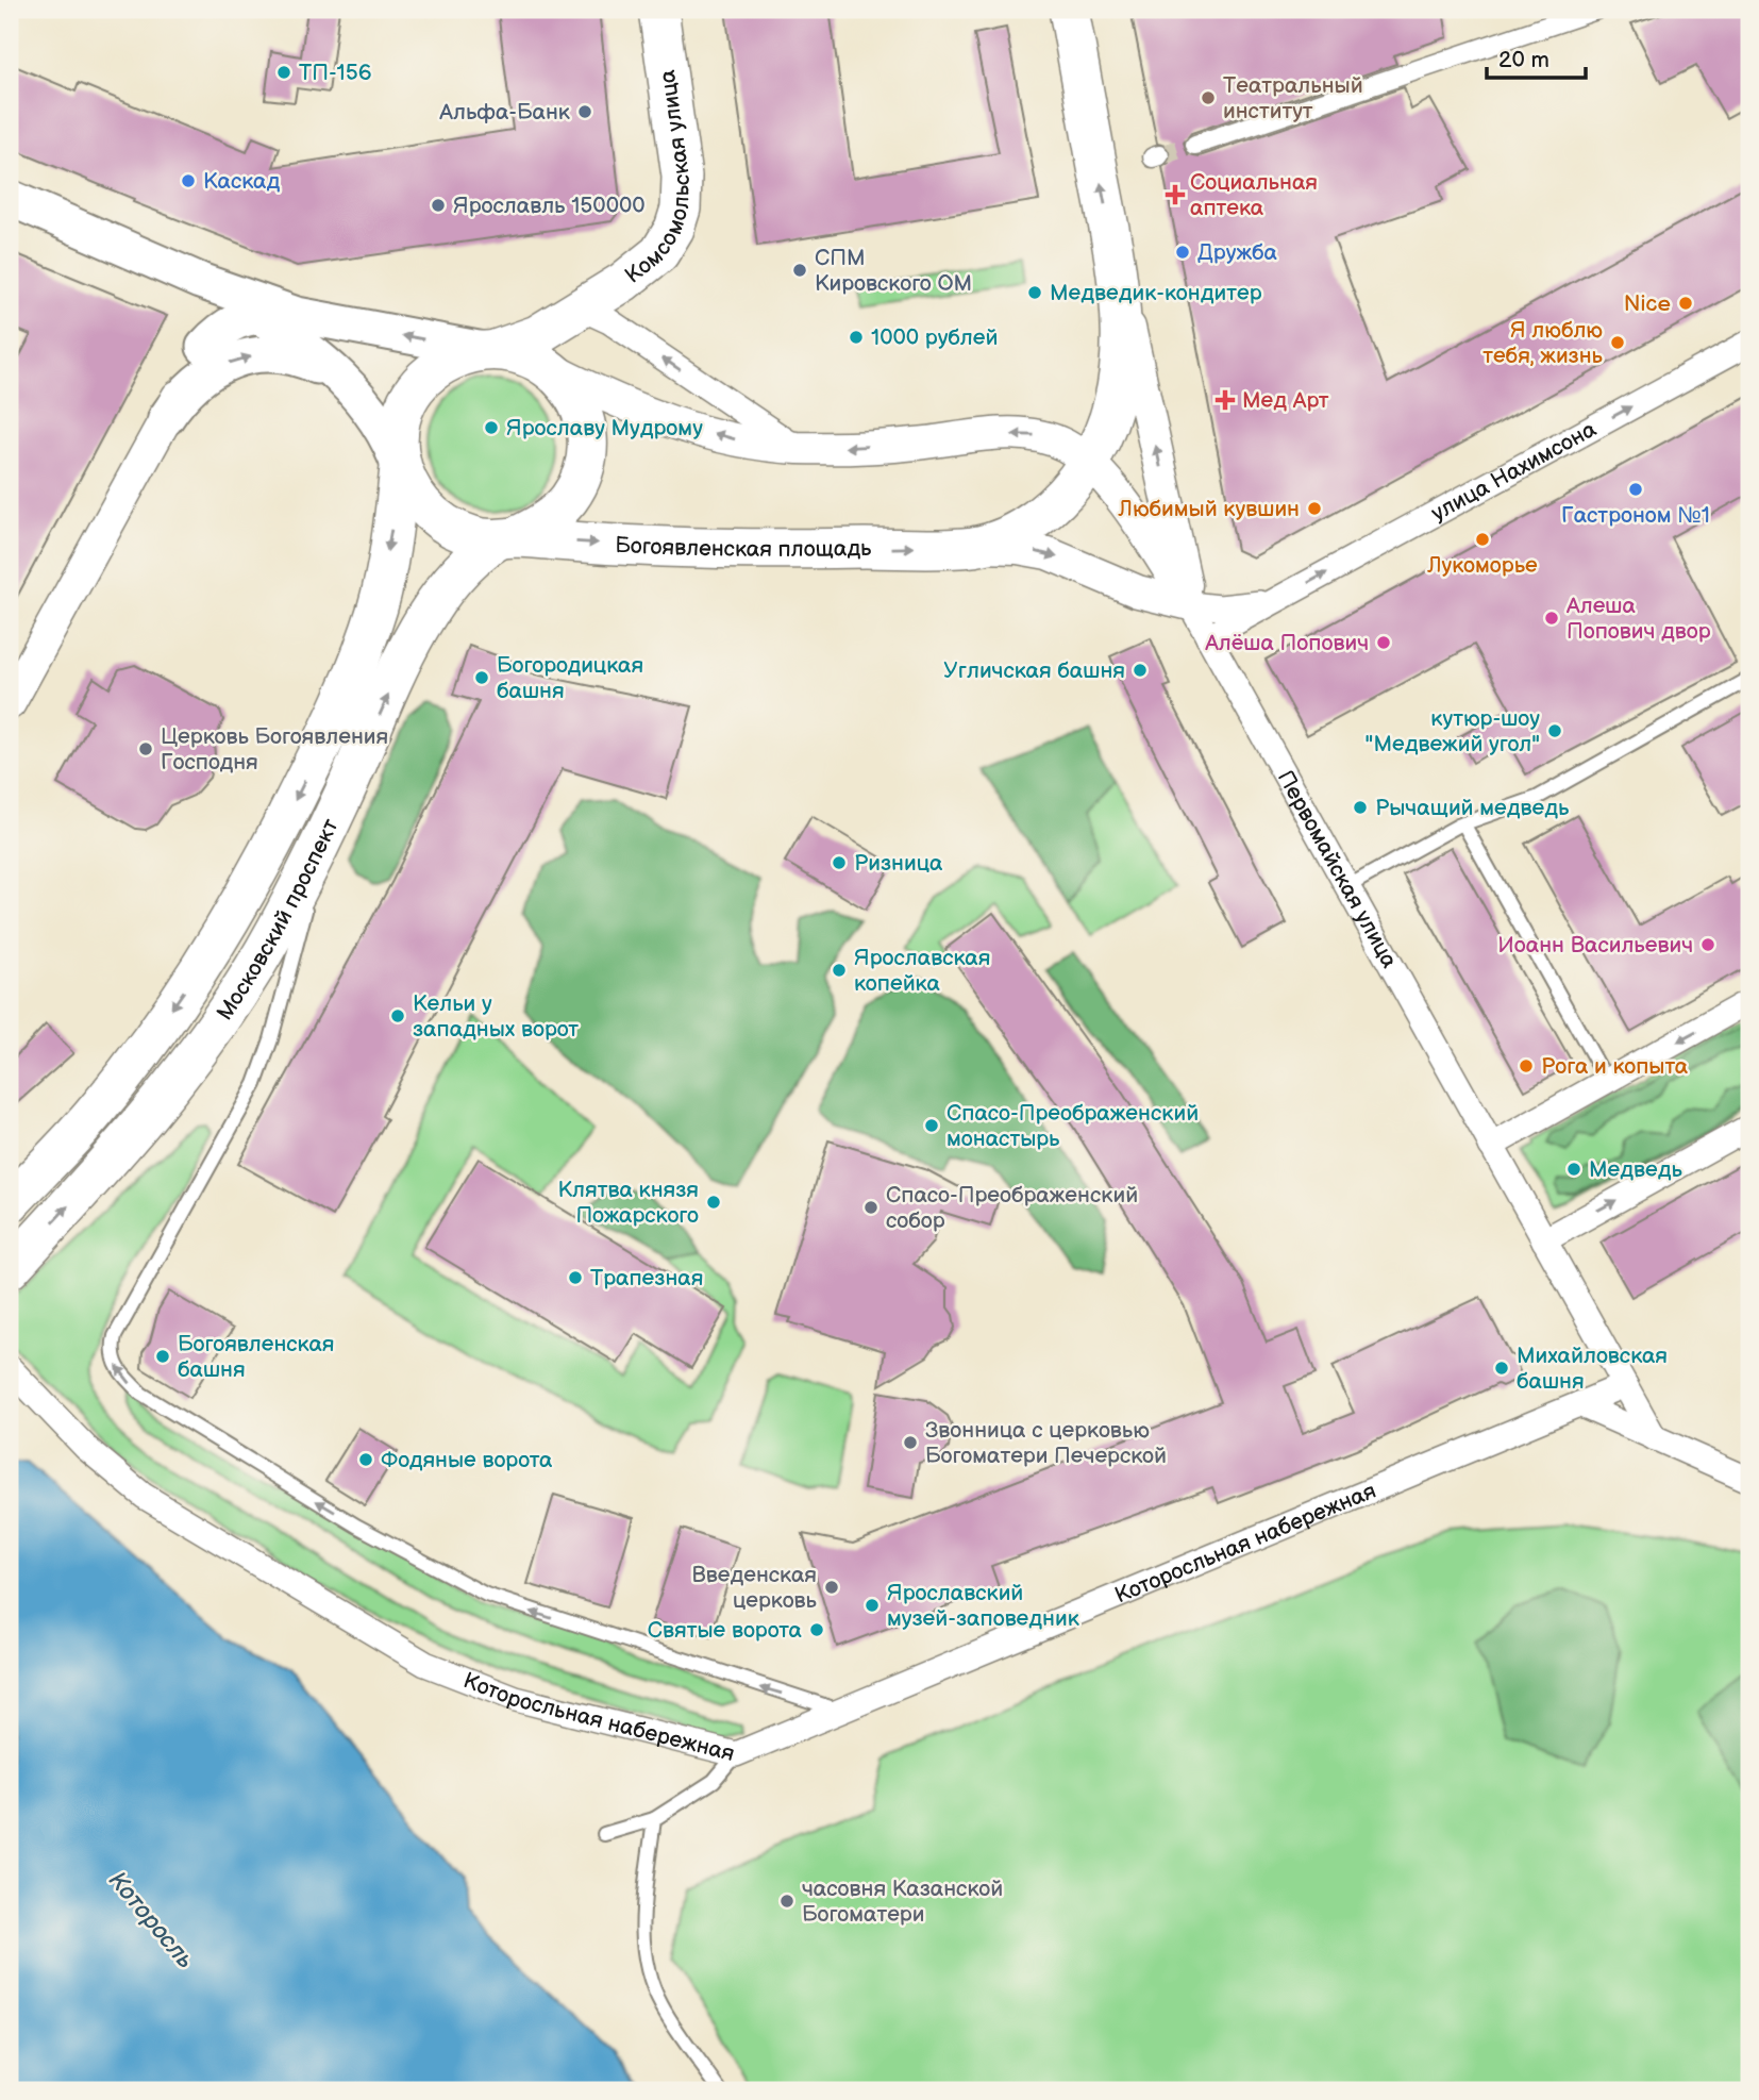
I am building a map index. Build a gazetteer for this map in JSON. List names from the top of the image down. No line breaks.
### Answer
{"streets":{"main road":["Комсомольская улица","Богоявленская площадь","Первомайская улица","Московский проспект"],"street":["улица Нахимсона","Которосльная набережная"]},"crossings":[["Комсомольская улица","Богоявленская площадь"],["Комсомольская улица","Московский проспект"],["улица Нахимсона","Богоявленская площадь"],["улица Нахимсона","Первомайская улица"],["Богоявленская площадь","Первомайская улица"],["Богоявленская площадь","Московский проспект"],["Первомайская улица","Которосльная набережная"]],"one_way":["улица Нахимсона","Богоявленская площадь"],"water":["Которосль"],"places":{"other":["ТП-156","Театральный институт","Альфа-Банк","Каскад","Ярославль 150000","Дружба","СПМ Кировского ОМ","Медведик-кондитер","Nice","1000 рублей","Я люблю тебя, жизнь","Ярославу Мудрому","Гастроном №1","Любимый кувшин","Лукоморье","Алеша Попович двор","Алёша Попович","Угличская башня","Богородицкая башня","кутюр-шоу \"Медвежий угол\"","Церковь Богоявления Господня","Рычащий медведь","Ризница","Иоанн Васильевич","Ярославская копейка","Кельи у западных ворот","Рога и копыта","Спасо-Преображенский монастырь","Медведь","Клятва князя Пожарского","Спасо-Преображенский собор","Трапезная","Богоявленская башня","Михайловская башня","Звонница с церковью Богоматери Печерской","Фодяные ворота","Введенская церковь","Ярославский музей-заповедник","Святые ворота","часовня Казанской Богоматери"],"health":["Социальная аптека","Мед Арт"]},"scale_bar":"20 m"}
